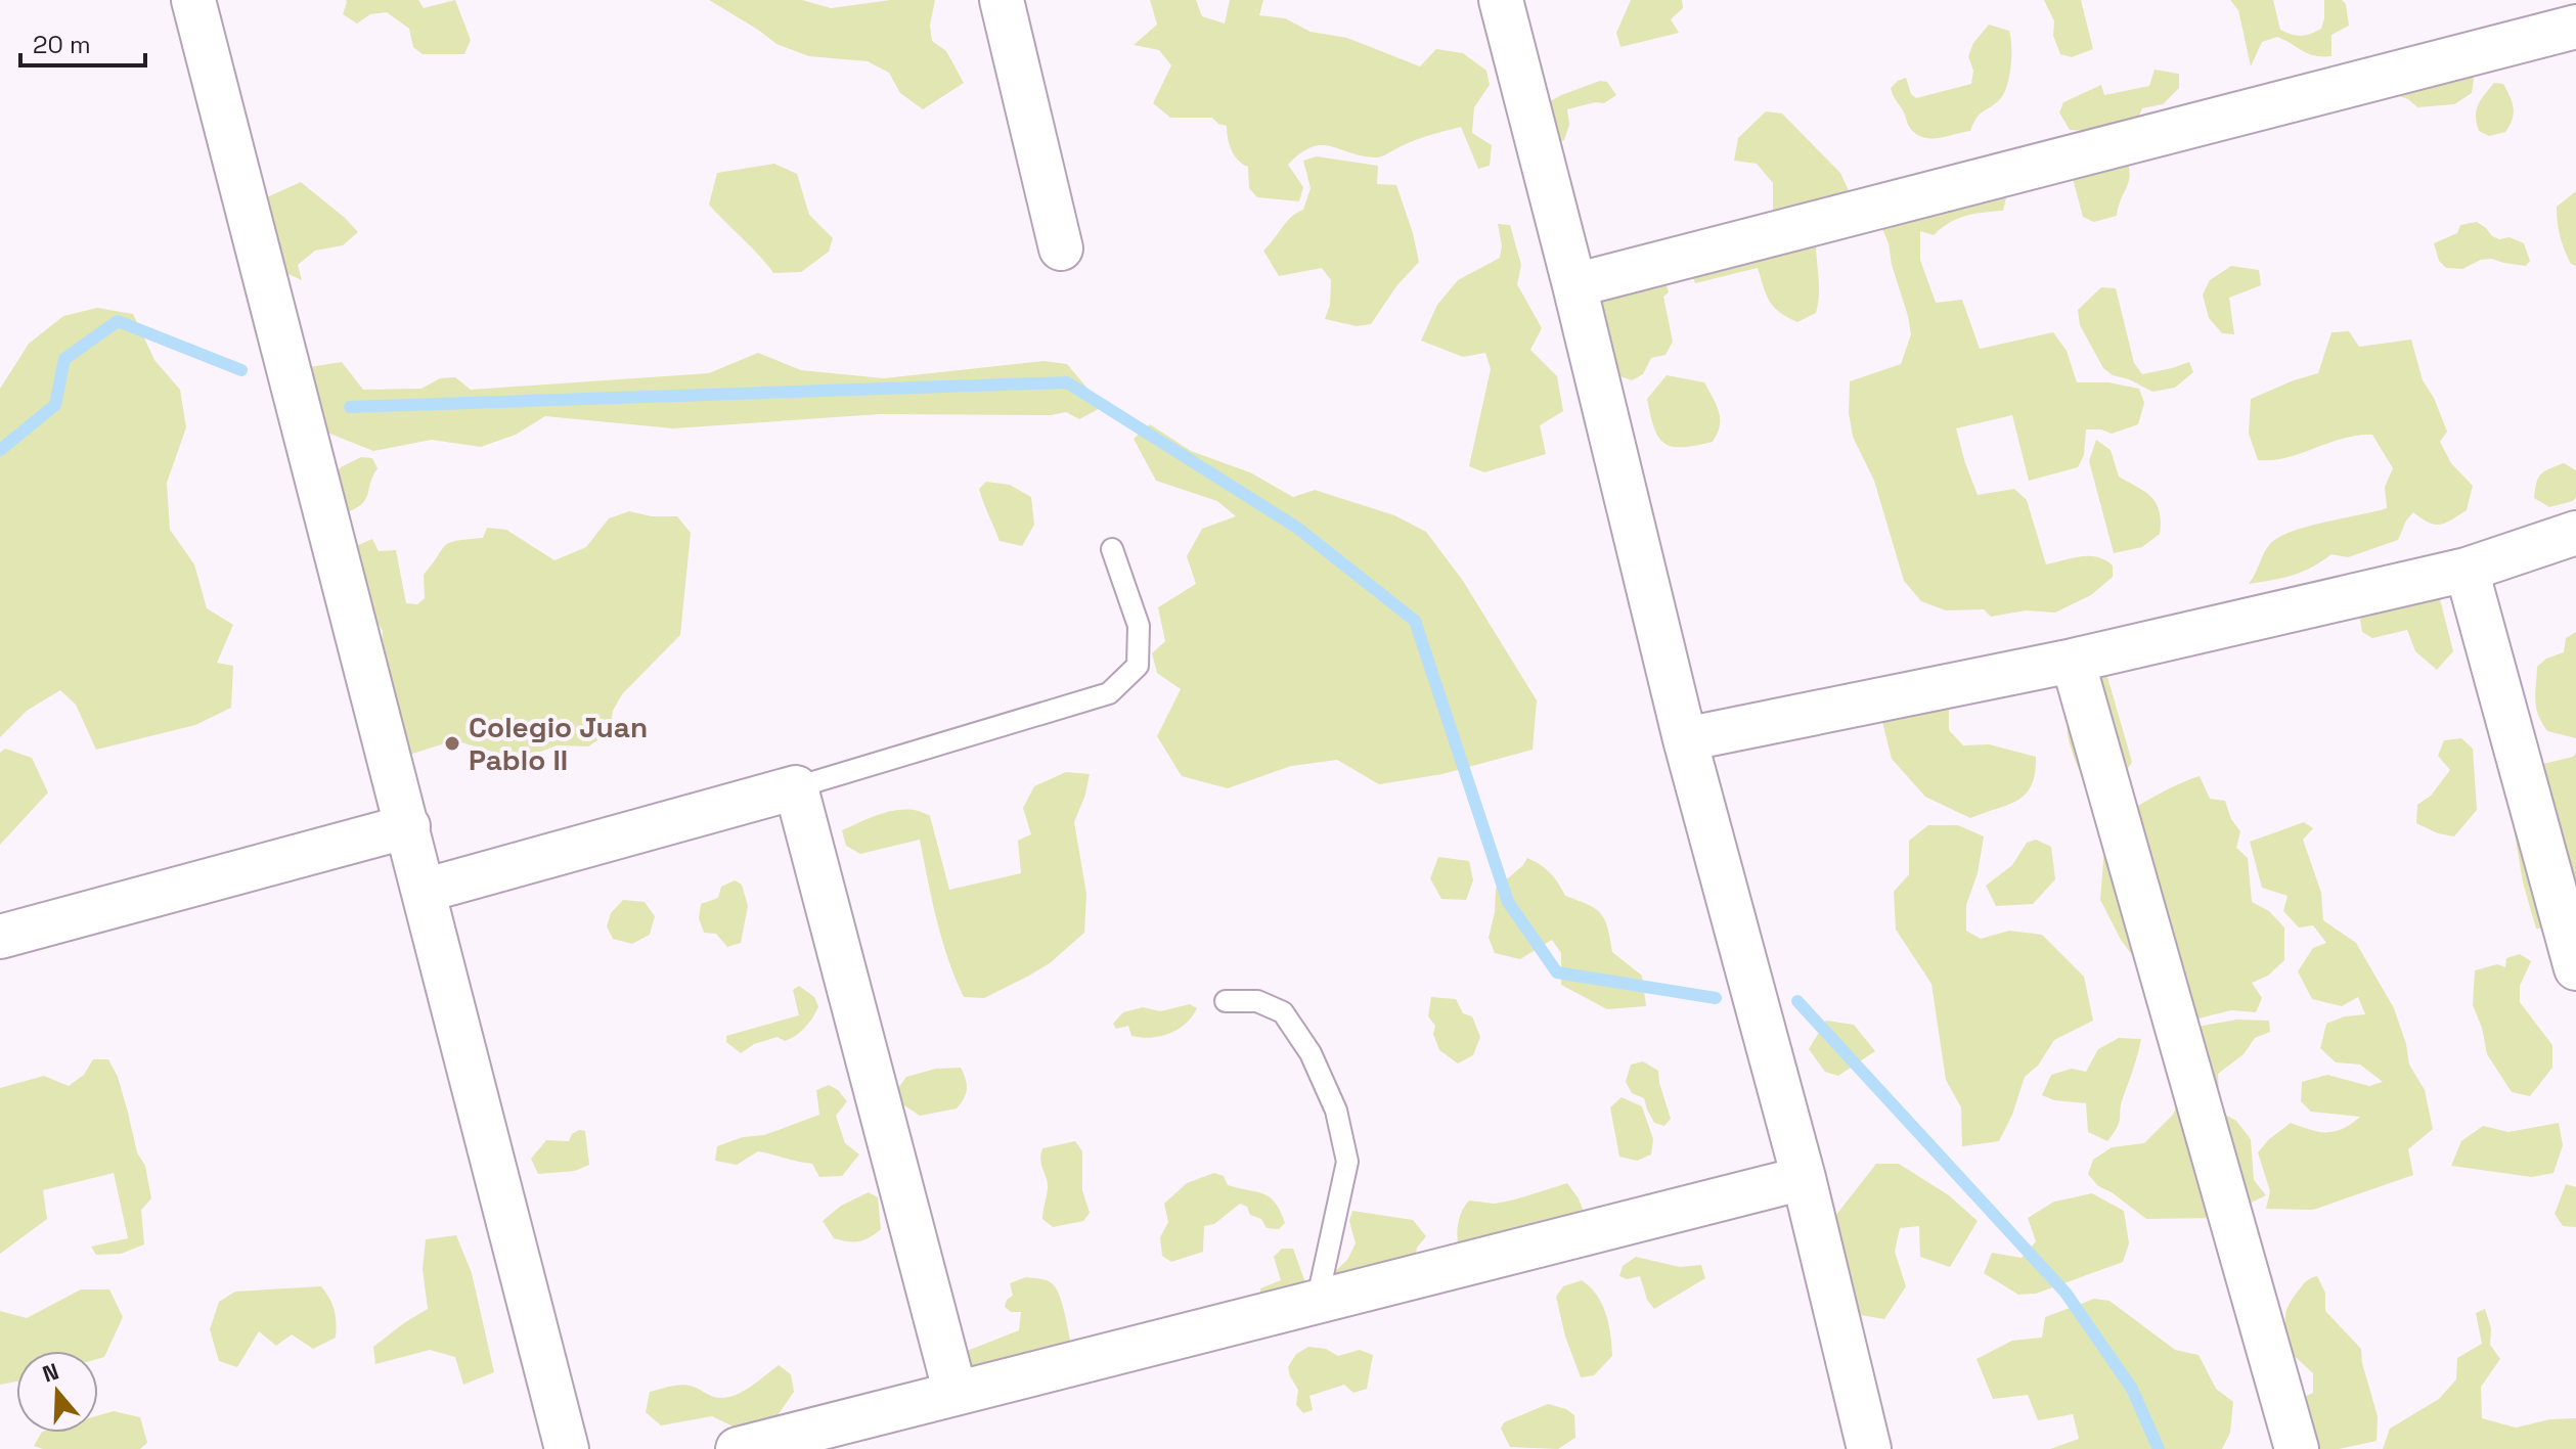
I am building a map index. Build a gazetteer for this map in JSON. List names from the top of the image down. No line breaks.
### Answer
{"places":["Colegio Juan Pablo II"],"scale_bar":"20 m","north":"top"}
